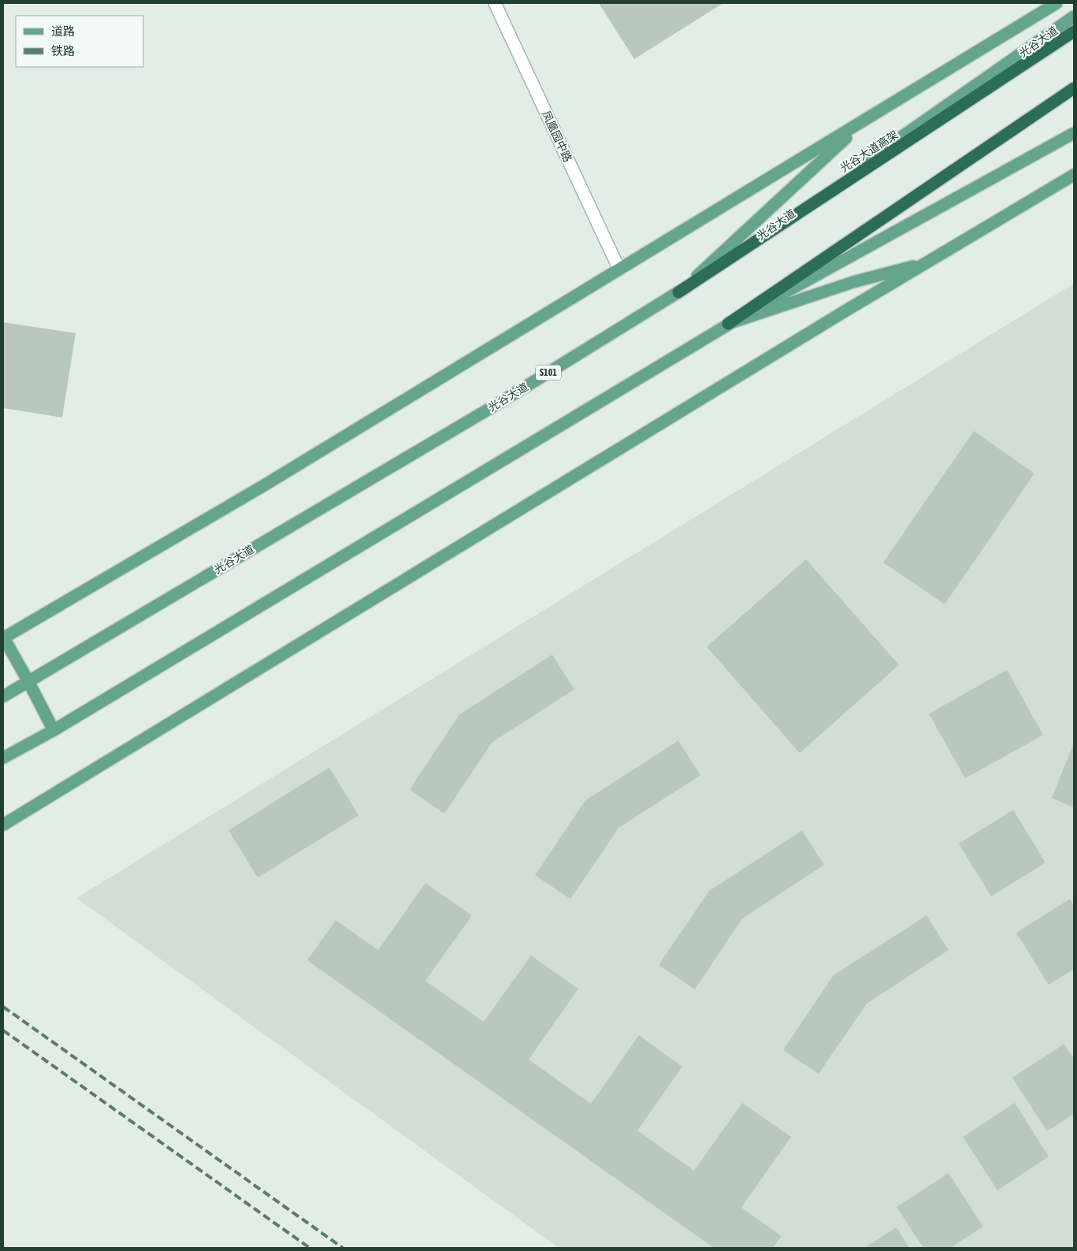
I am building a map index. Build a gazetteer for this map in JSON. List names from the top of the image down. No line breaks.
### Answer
{"streets":{"highway":["光谷大道高架"],"main road":["光谷大道","S101"],"street":["凤凰园中路"]},"crossings":[["光谷大道","光谷大道高架"]],"legend":["道路","铁路"]}
